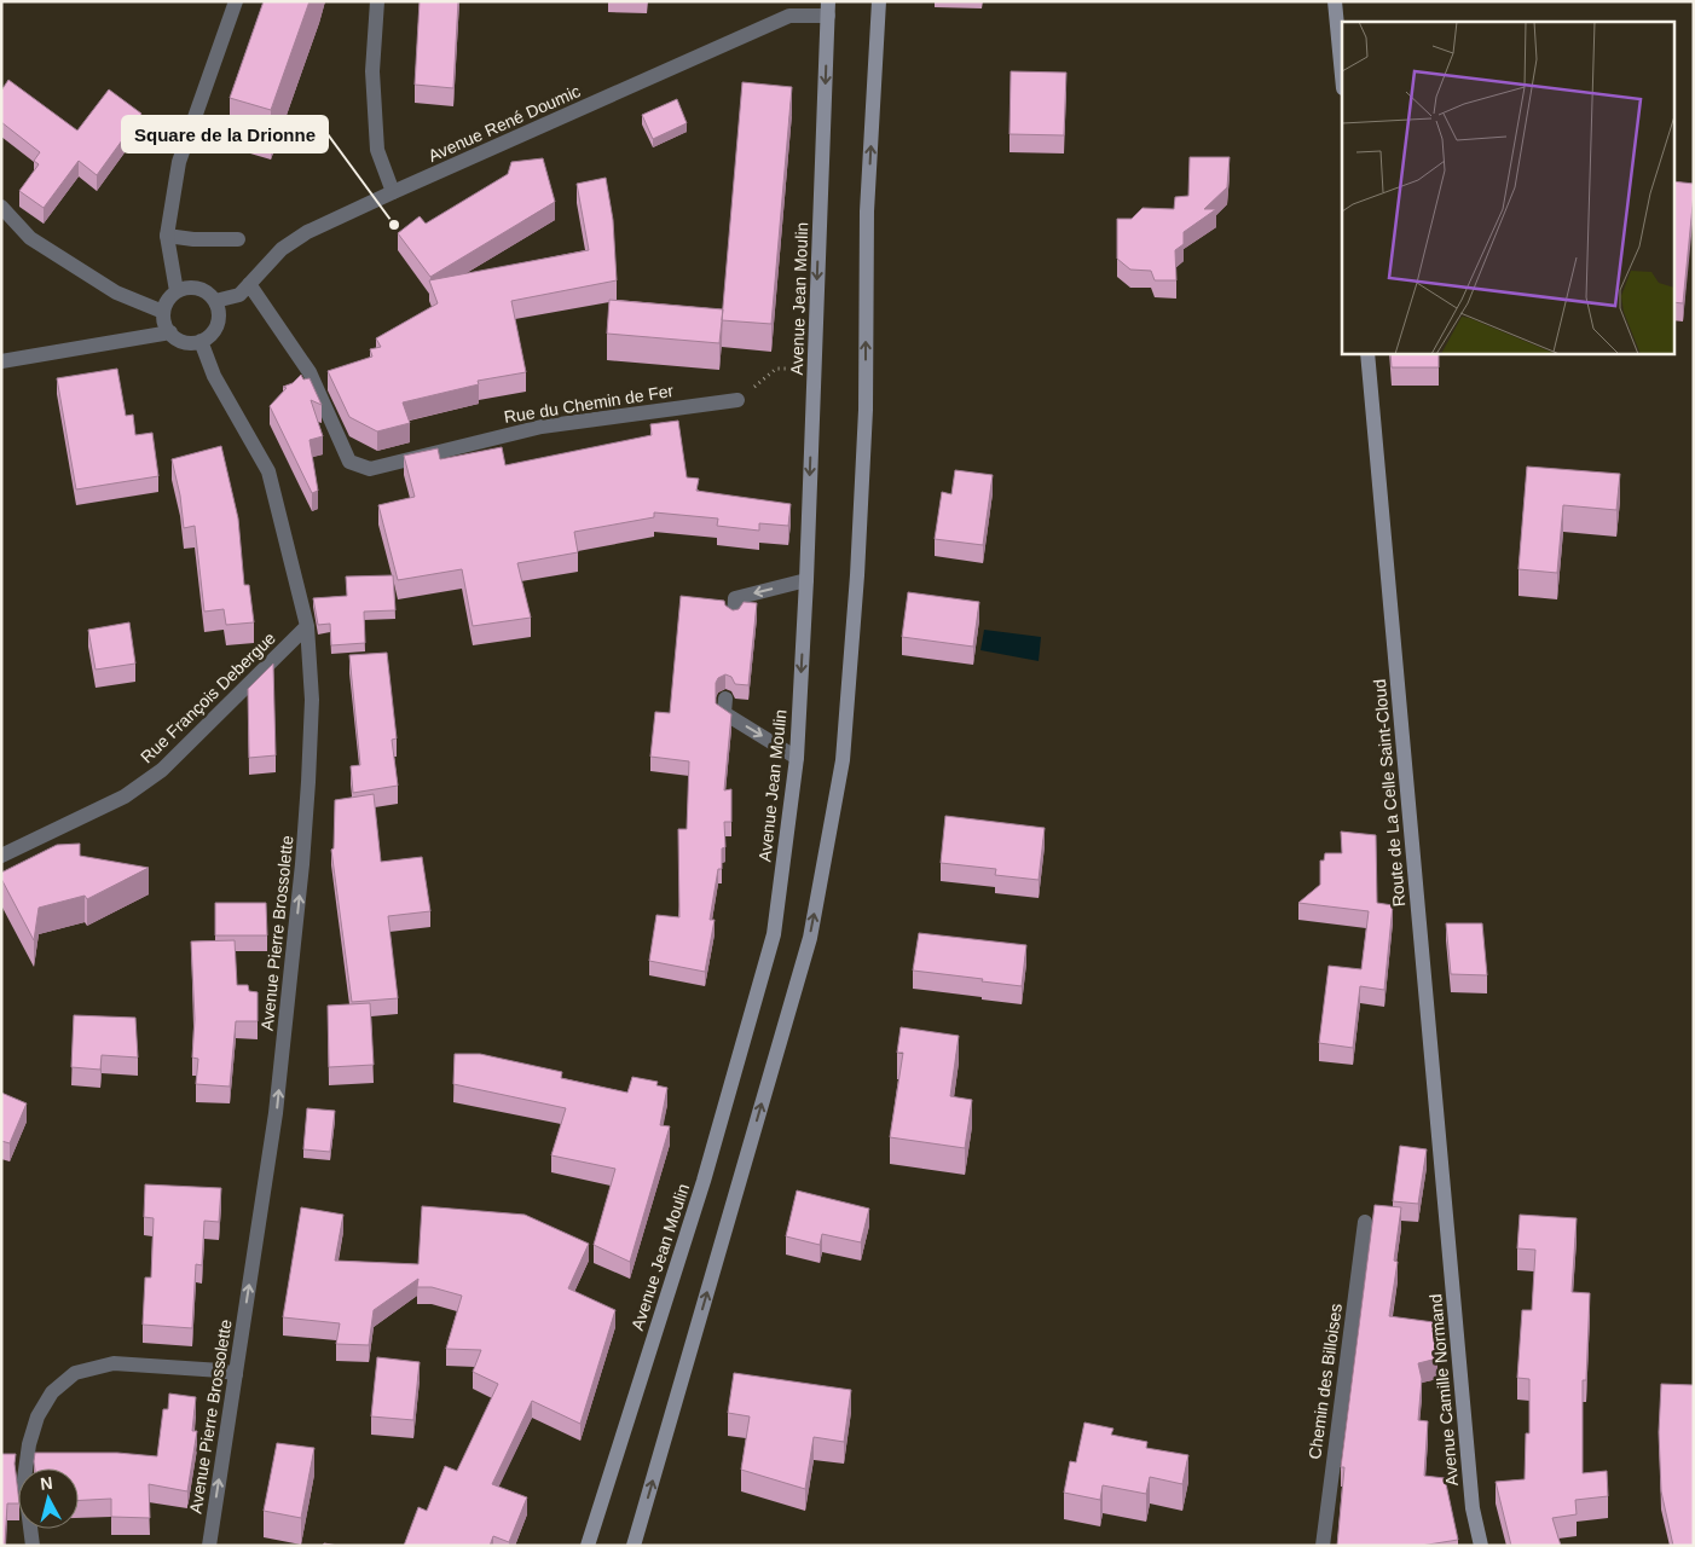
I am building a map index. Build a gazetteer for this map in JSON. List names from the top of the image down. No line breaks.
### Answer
{"streets":{"main road":["Avenue Jean Moulin","Route de La Celle Saint-Cloud","Avenue Camille Normand"],"street":["Avenue René Doumic","Rue du Chemin de Fer","Rue François Debergue","Avenue Pierre Brossolette","Chemin des Billoises"]},"crossings":[["Avenue René Doumic","Avenue Jean Moulin"],["Avenue René Doumic","Rue du Chemin de Fer"],["Avenue René Doumic","Avenue Pierre Brossolette"],["Rue François Debergue","Avenue Pierre Brossolette"],["Route de La Celle Saint-Cloud","Avenue Camille Normand"]],"one_way":["Avenue Pierre Brossolette"],"places":["Square de la Drionne"],"north":"top"}
